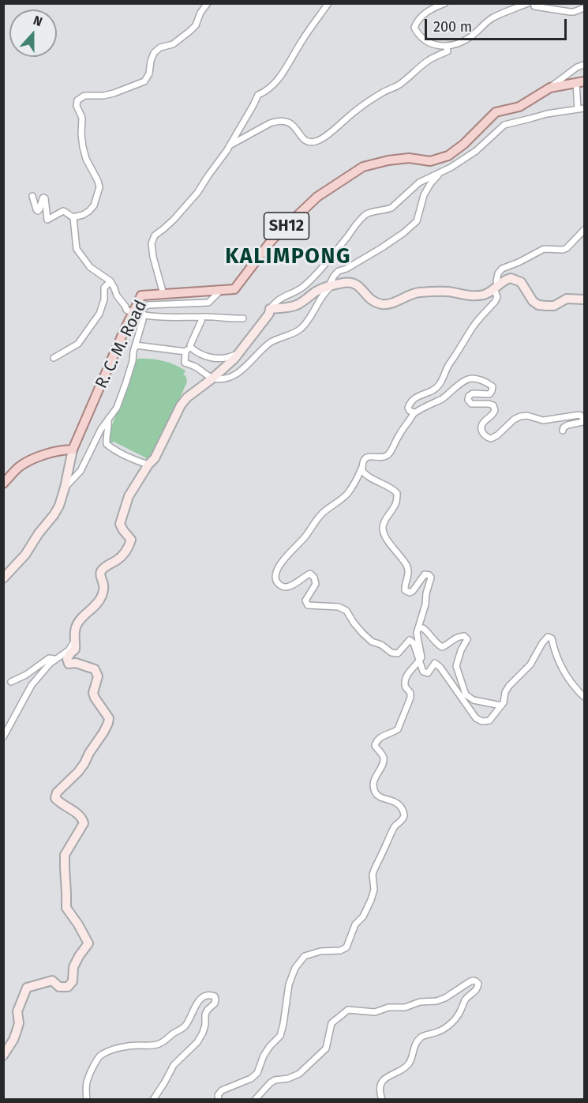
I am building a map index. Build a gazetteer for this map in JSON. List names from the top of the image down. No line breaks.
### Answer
{"streets":{"main road":["SH12","R. C. M. Road"]},"districts":["KALIMPONG"],"scale_bar":"200 m","north":"top"}
